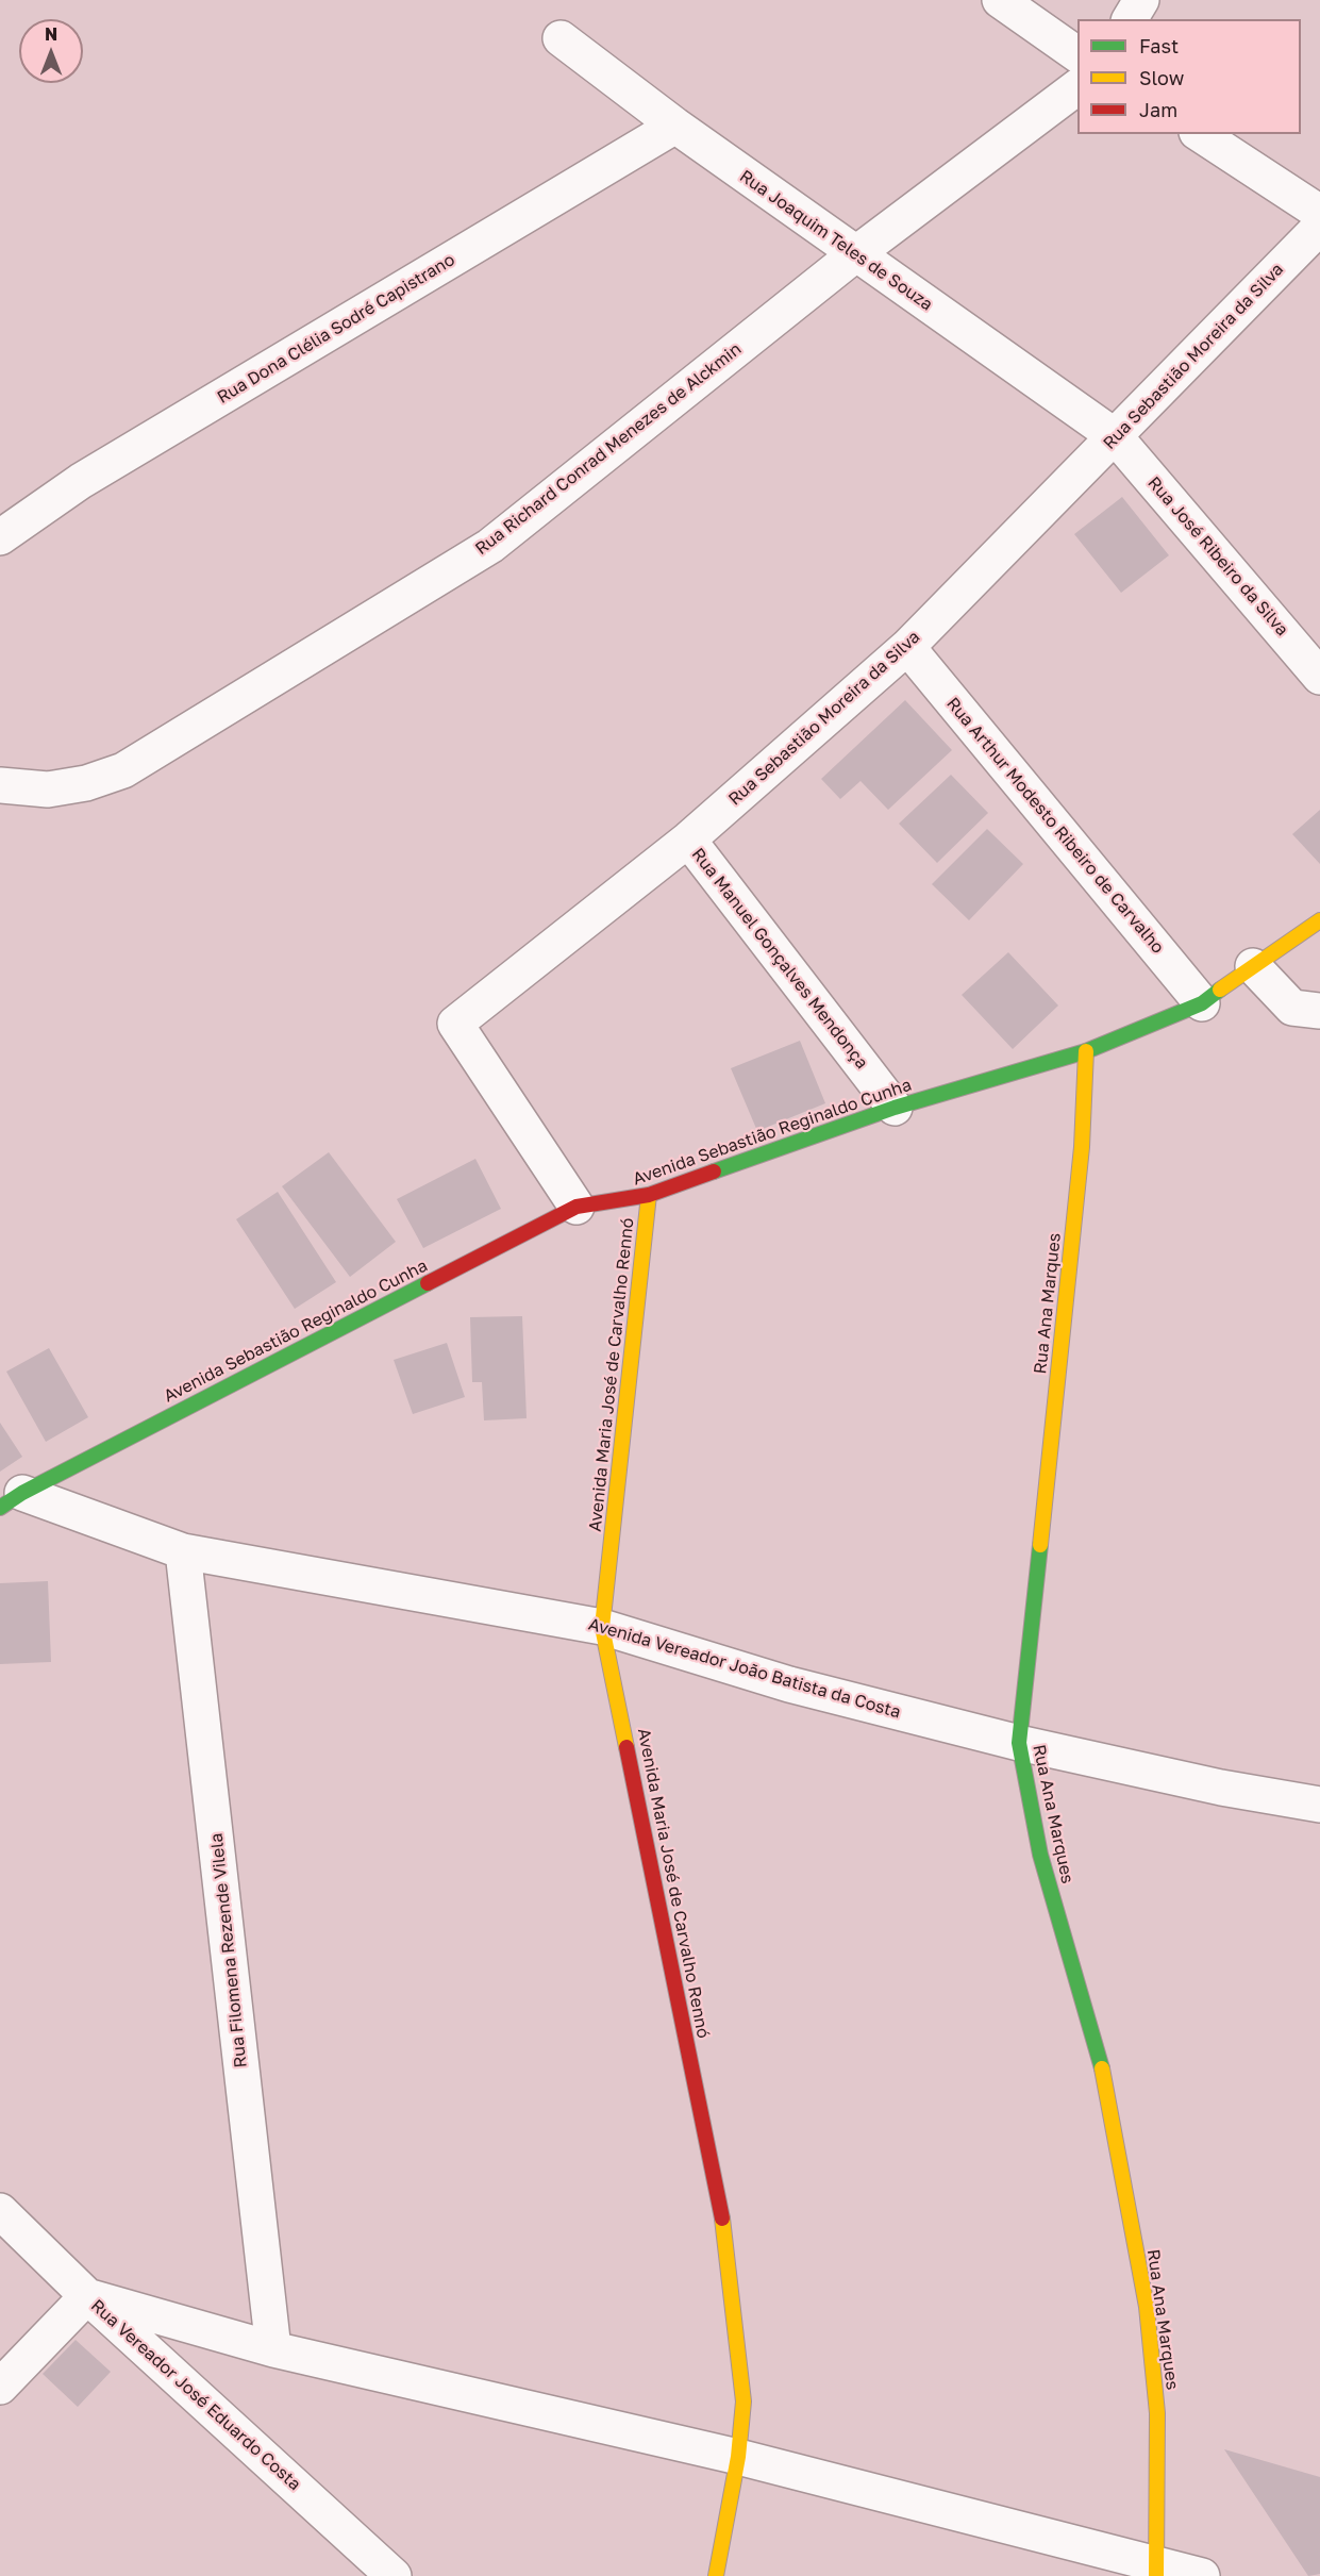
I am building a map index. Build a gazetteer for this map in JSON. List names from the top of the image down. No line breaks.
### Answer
{"streets":{"street":["Rua Joaquim Teles de Souza","Rua Dona Clélia Sodré Capistrano","Rua Sebastião Moreira da Silva","Rua Richard Conrad Menezes de Alckmin","Rua José Ribeiro da Silva","Rua Arthur Modesto Ribeiro de Carvalho","Rua Manuel Gonçalves Mendonça","Avenida Sebastião Reginaldo Cunha","Rua Ana Marques","Avenida Maria José de Carvalho Rennó","Avenida Vereador João Batista da Costa","Rua Filomena Rezende Vilela","Rua Vereador José Eduardo Costa"]},"crossings":[["Rua Joaquim Teles de Souza","Rua Dona Clélia Sodré Capistrano"],["Rua Joaquim Teles de Souza","Rua Sebastião Moreira da Silva"],["Rua Joaquim Teles de Souza","Rua Richard Conrad Menezes de Alckmin"],["Rua Joaquim Teles de Souza","Rua José Ribeiro da Silva"],["Rua Sebastião Moreira da Silva","Rua José Ribeiro da Silva"],["Rua Sebastião Moreira da Silva","Rua Arthur Modesto Ribeiro de Carvalho"],["Rua Sebastião Moreira da Silva","Rua Manuel Gonçalves Mendonça"],["Rua Sebastião Moreira da Silva","Avenida Sebastião Reginaldo Cunha"],["Rua Arthur Modesto Ribeiro de Carvalho","Avenida Sebastião Reginaldo Cunha"],["Rua Manuel Gonçalves Mendonça","Avenida Sebastião Reginaldo Cunha"],["Avenida Sebastião Reginaldo Cunha","Rua Ana Marques"],["Avenida Sebastião Reginaldo Cunha","Avenida Maria José de Carvalho Rennó"],["Avenida Sebastião Reginaldo Cunha","Avenida Vereador João Batista da Costa"],["Rua Ana Marques","Avenida Vereador João Batista da Costa"],["Avenida Maria José de Carvalho Rennó","Avenida Vereador João Batista da Costa"],["Avenida Vereador João Batista da Costa","Rua Filomena Rezende Vilela"]],"legend":["Fast","Slow","Jam"],"north":"top"}
